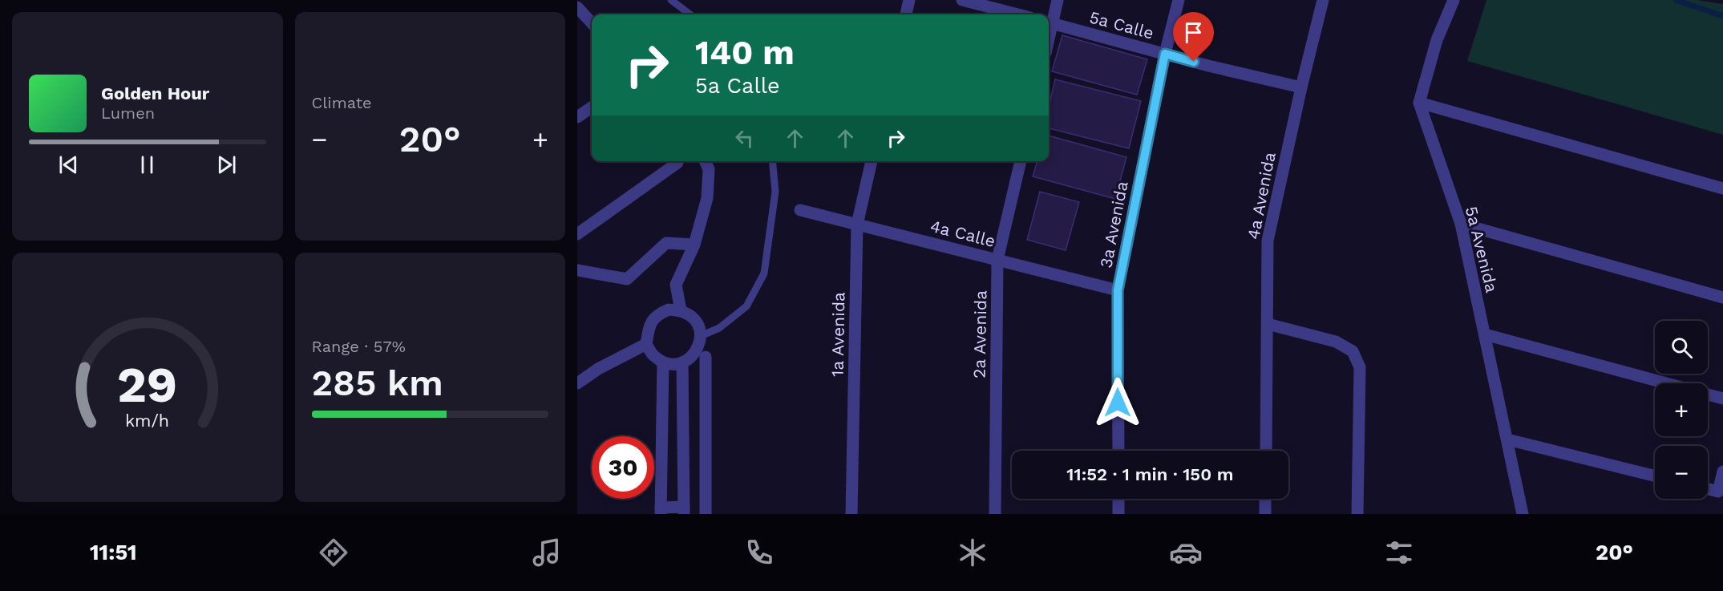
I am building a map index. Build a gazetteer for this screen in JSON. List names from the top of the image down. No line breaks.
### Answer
{"streets":{"street":["5a Calle","4a Avenida","3a Avenida","4a Calle","5a Avenida","1a Avenida","2a Avenida"]},"crossings":[["5a Calle","4a Avenida"],["5a Calle","3a Avenida"],["3a Avenida","4a Calle"],["4a Calle","1a Avenida"],["4a Calle","2a Avenida"]],"page":{"tile":["Climate",["Range · 57%","285 km"]],"turn":["140 m","5a Calle"],"song":["Golden Hour","Lumen"],"heat":["−","20°","+"],"map_buttons":["+","−"],"limit":"30","trip":"11:52 · 1 min · 150 m","tabs":["11:51","20°"],"gauge":["29","km/h"]}}
